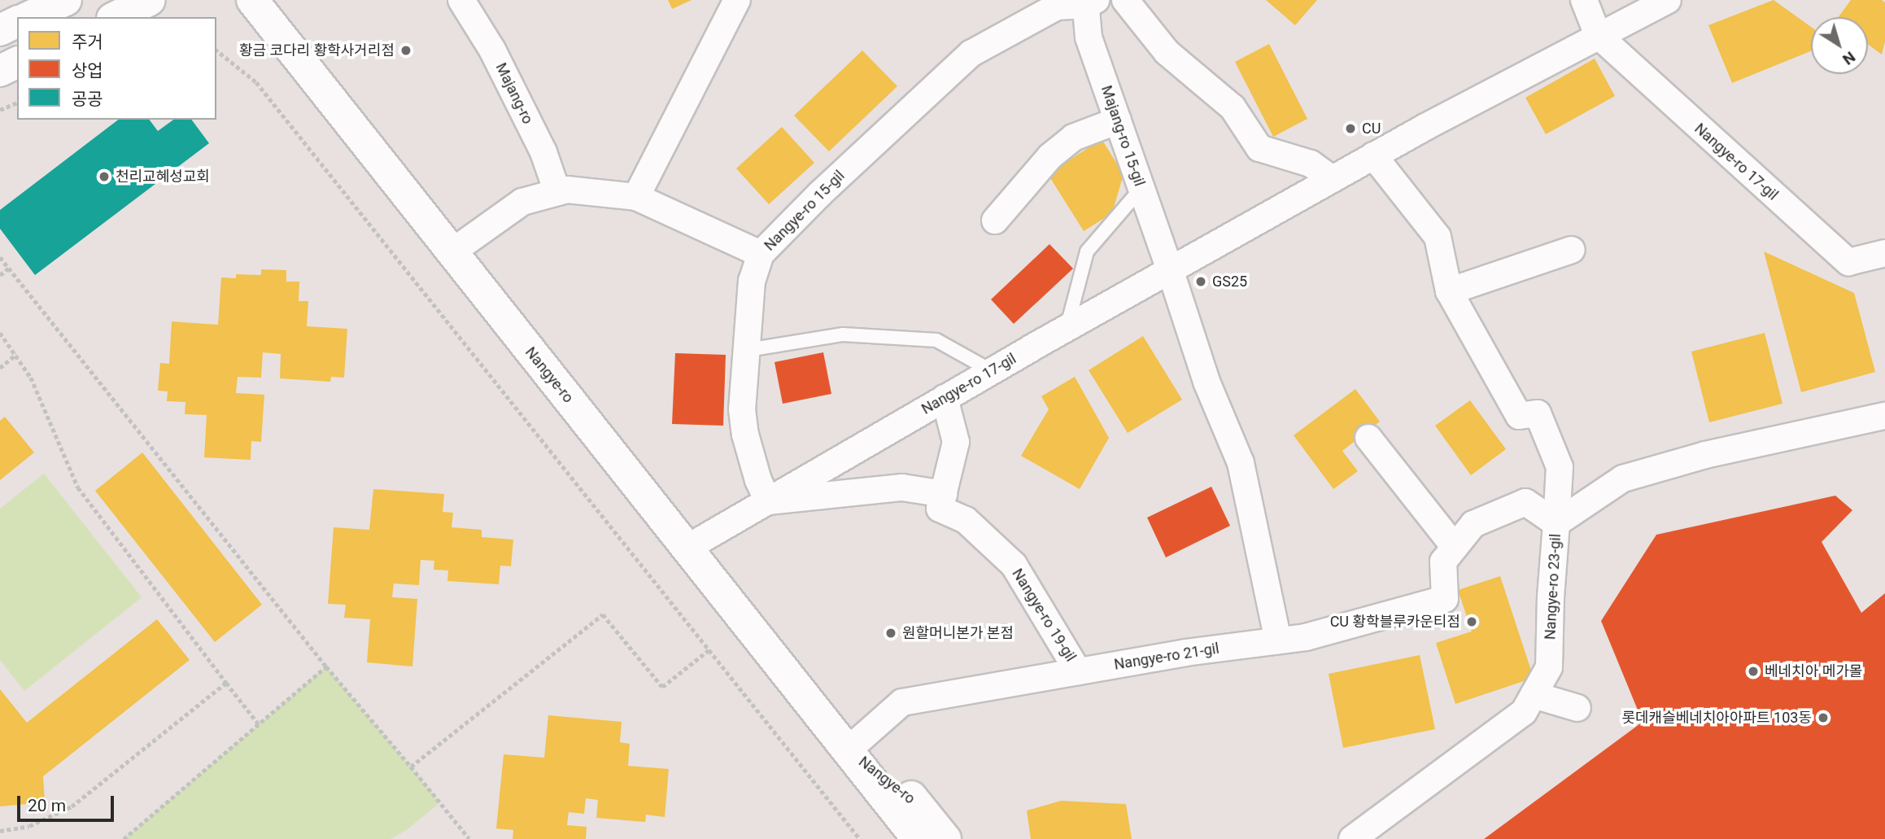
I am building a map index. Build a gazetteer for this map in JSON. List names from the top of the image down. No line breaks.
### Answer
{"streets":{"main road":["Nangye-ro"],"street":["Majang-ro","Majang-ro 15-gil","Nangye-ro 17-gil","Nangye-ro 15-gil","Nangye-ro 23-gil","Nangye-ro 19-gil","Nangye-ro 21-gil"]},"crossings":[["Majang-ro","Nangye-ro 15-gil"],["Majang-ro 15-gil","Nangye-ro 17-gil"],["Majang-ro 15-gil","Nangye-ro 15-gil"],["Nangye-ro 17-gil","Nangye-ro"],["Nangye-ro 15-gil","Nangye-ro"],["Nangye-ro","Nangye-ro 21-gil"],["Nangye-ro 23-gil","Nangye-ro 21-gil"],["Nangye-ro 19-gil","Nangye-ro 21-gil"]],"places":["황금 코다리 황학사거리점","CU","천리교혜성교회","GS25","CU 황학블루카운티점","원할머니본가 본점","베네치아 메가몰","롯데캐슬베네치아아파트 103동"],"legend":["주거","상업","공공"],"scale_bar":"20 m","north":"bottom right"}
